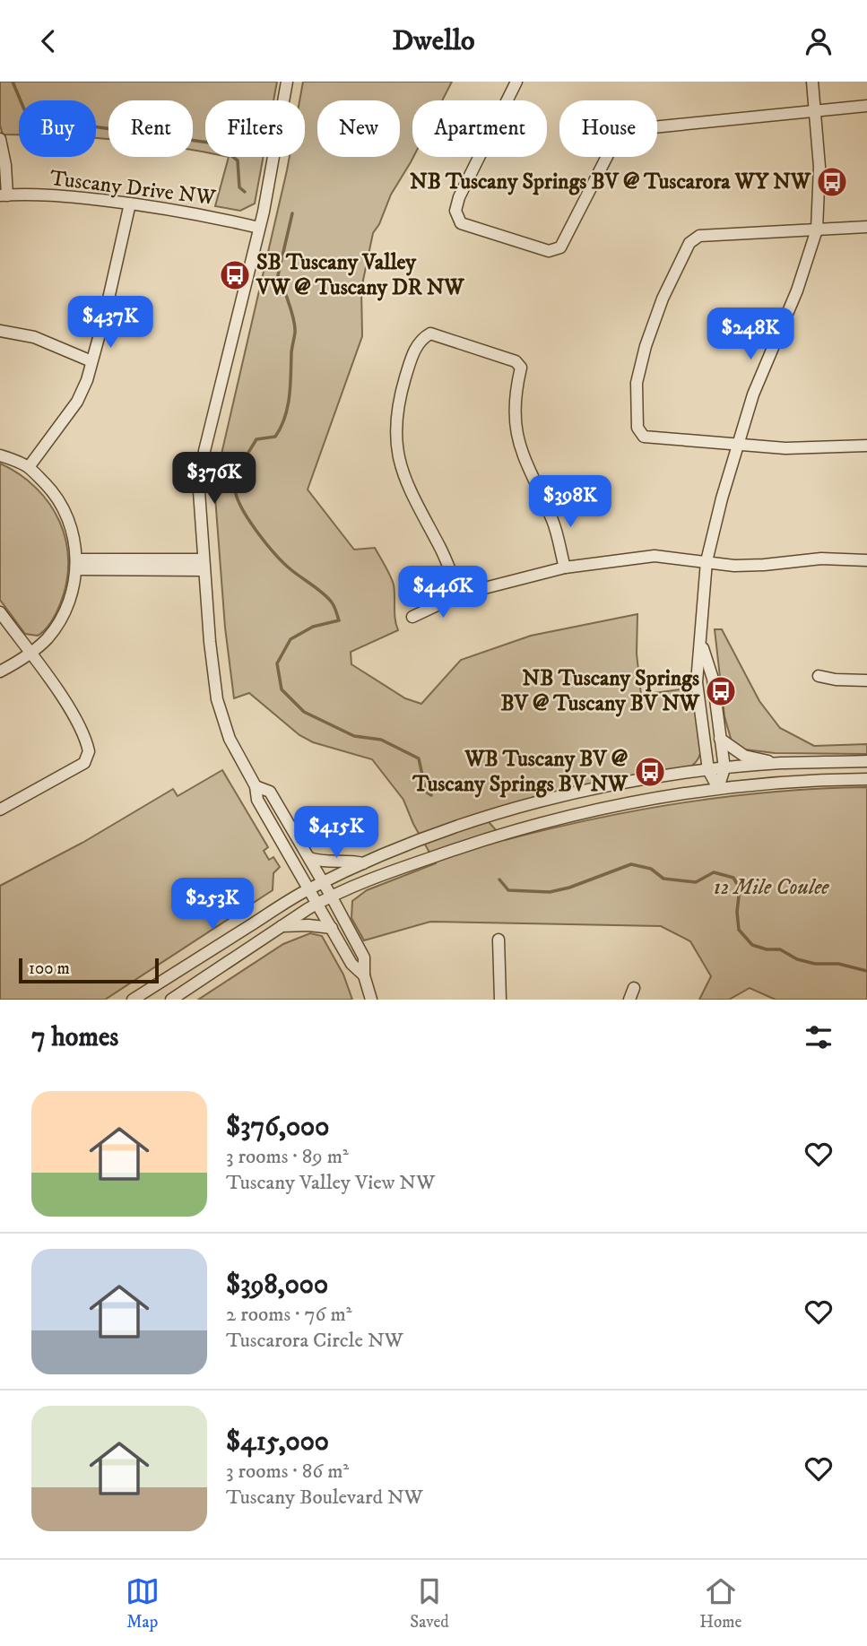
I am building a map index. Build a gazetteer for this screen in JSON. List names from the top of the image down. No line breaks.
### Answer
{"streets":{"street":["Tuscany Drive NW"]},"parks":["12 Mile Coulee"],"places":{"bus stop":["NB Tuscany Springs BV @ Tuscarora WY NW","SB Tuscany Valley VW @ Tuscany DR NW","NB Tuscany Springs BV @ Tuscany BV NW","WB Tuscany BV @ Tuscany Springs BV NW"]},"scale_bar":"100 m","page":{"header":"Dwello","chip":["Buy","Rent","Filters","New","Apartment","House"],"price":["$437K","$248K","$376K","$398K","$446K","$415K","$253K"],"scale":"100 m","heading":"7 homes","list":[{"name":"$376,000","note":"3 rooms · 89 m² · Tuscany Valley View NW"},{"name":"$398,000","note":"2 rooms · 76 m² · Tuscarora Circle NW"},{"name":"$415,000","note":"3 rooms · 86 m² · Tuscany Boulevard NW"}],"tabs":["Map","Saved","Home"]}}
